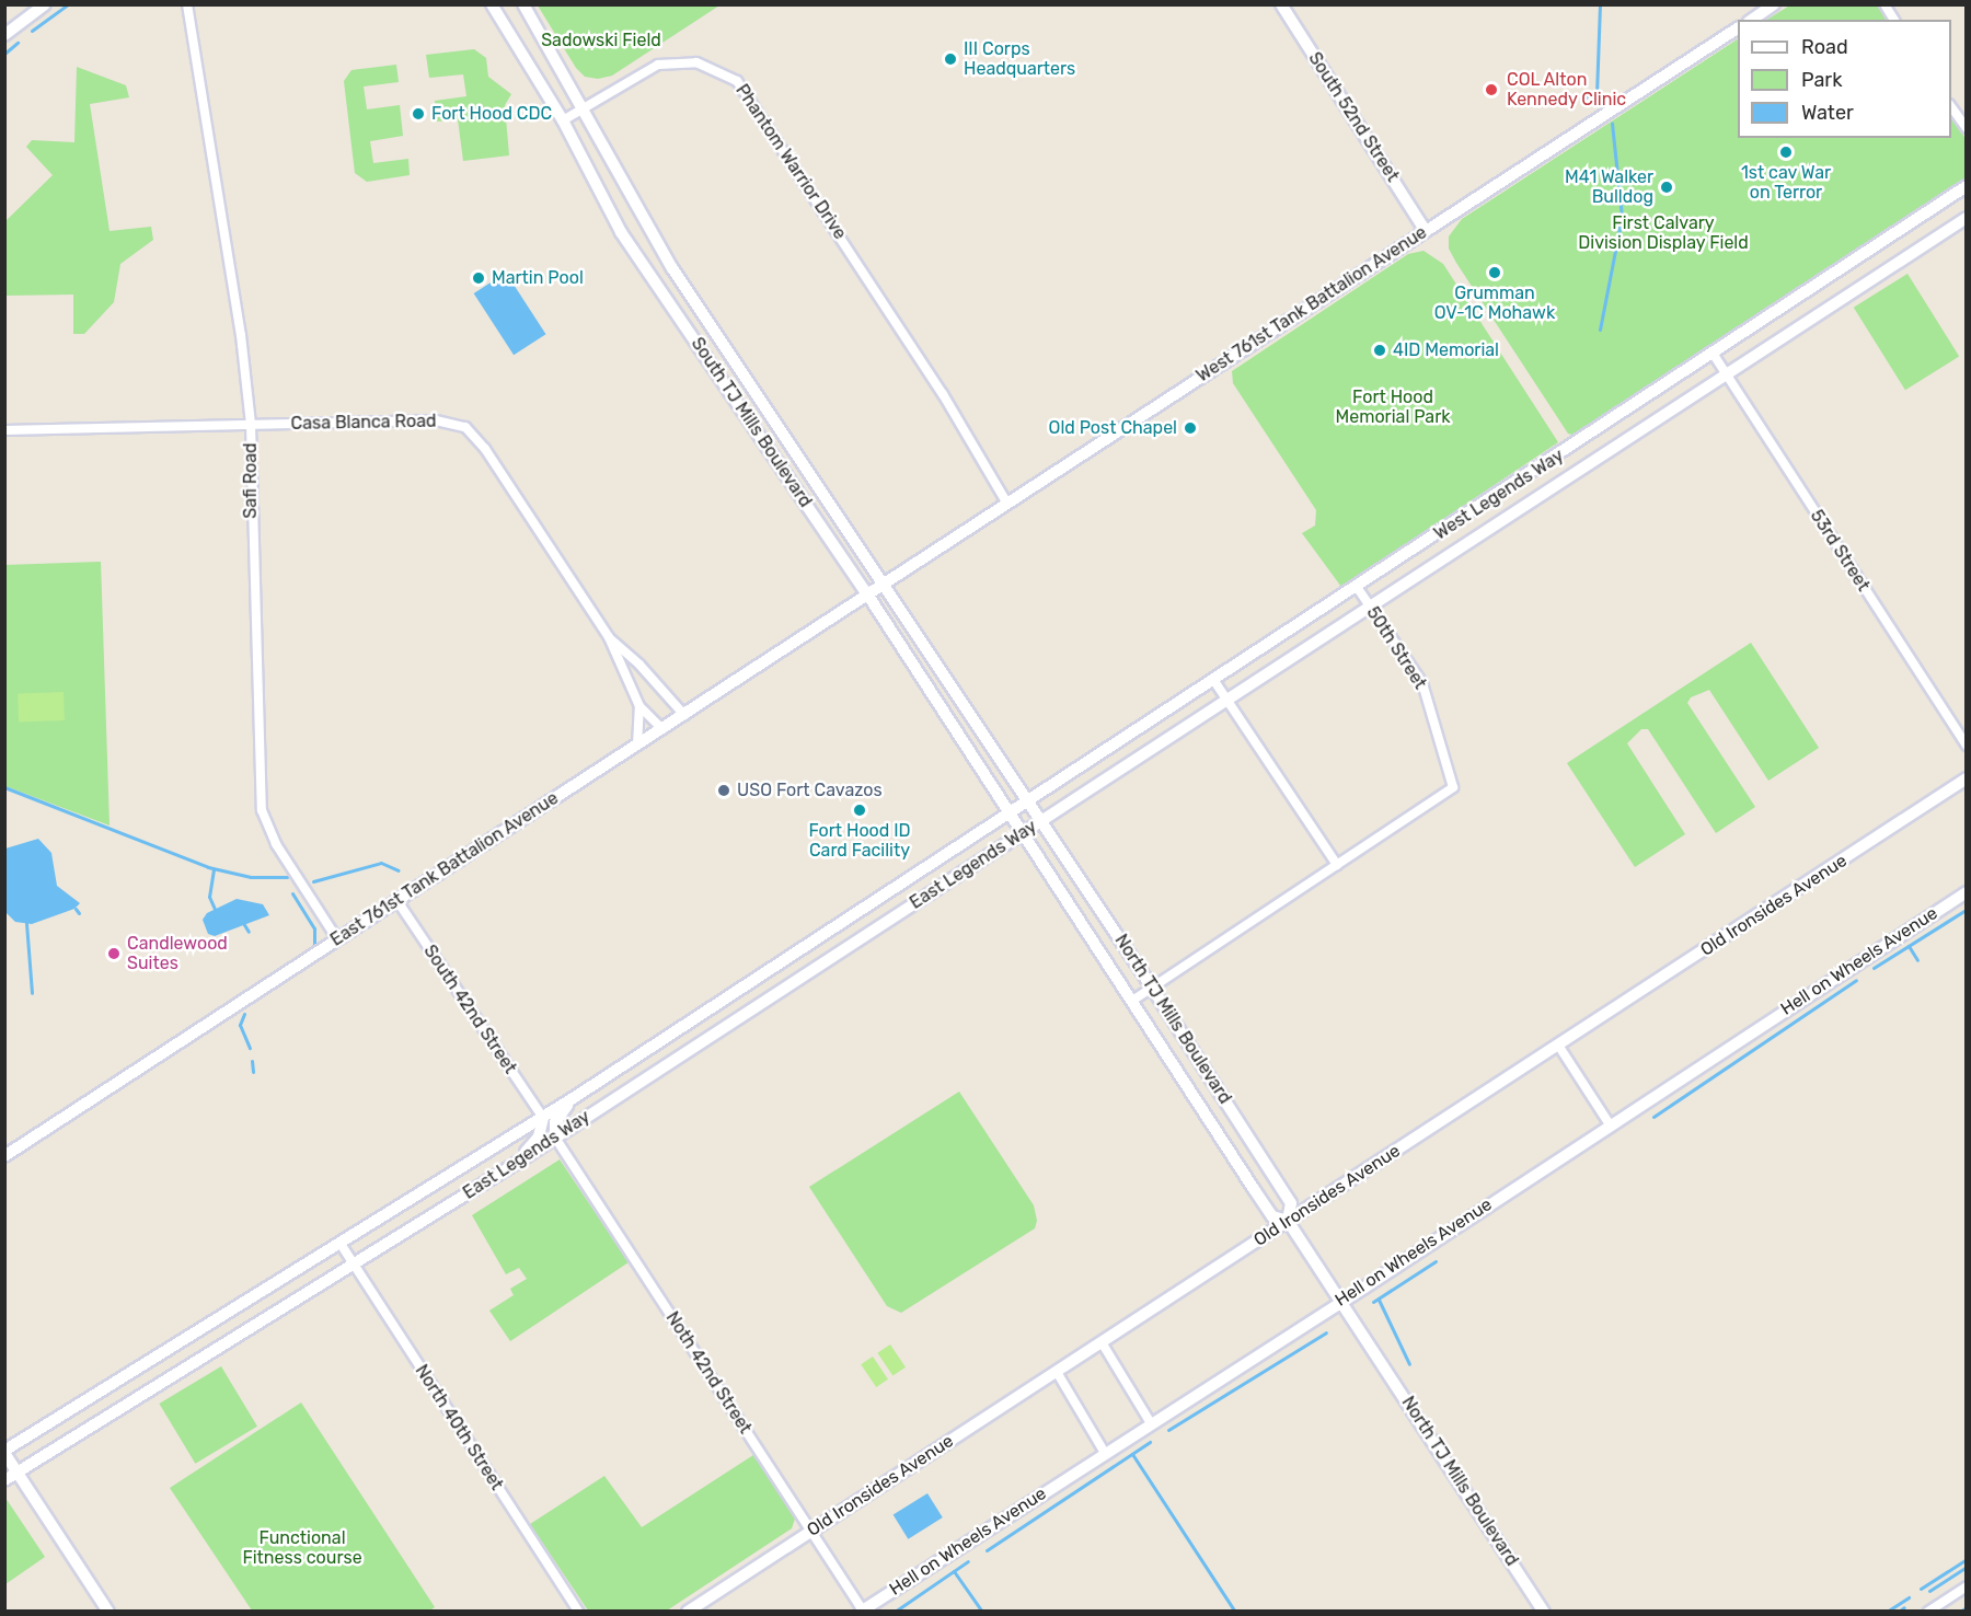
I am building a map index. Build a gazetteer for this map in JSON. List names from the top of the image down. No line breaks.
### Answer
{"streets":{"street":["South 52nd Street","Phantom Warrior Drive","West 761st Tank Battalion Avenue","Casa Blanca Road","South TJ Mills Boulevard","Safi Road","West Legends Way","53rd Street","50th Street","East Legends Way","East 761st Tank Battalion Avenue","Old Ironsides Avenue","Hell on Wheels Avenue","South 42nd Street","North TJ Mills Boulevard","Noth 42nd Street","North 40th Street"]},"crossings":[["South 52nd Street","West 761st Tank Battalion Avenue"],["Phantom Warrior Drive","West 761st Tank Battalion Avenue"],["Phantom Warrior Drive","South TJ Mills Boulevard"],["West 761st Tank Battalion Avenue","South TJ Mills Boulevard"],["West 761st Tank Battalion Avenue","East 761st Tank Battalion Avenue"],["Casa Blanca Road","Safi Road"],["Casa Blanca Road","East 761st Tank Battalion Avenue"],["South TJ Mills Boulevard","West Legends Way"],["South TJ Mills Boulevard","East Legends Way"],["South TJ Mills Boulevard","East 761st Tank Battalion Avenue"],["South TJ Mills Boulevard","North TJ Mills Boulevard"],["Safi Road","East 761st Tank Battalion Avenue"],["West Legends Way","53rd Street"],["West Legends Way","50th Street"],["West Legends Way","East Legends Way"],["West Legends Way","North TJ Mills Boulevard"],["East Legends Way","South 42nd Street"],["East Legends Way","North TJ Mills Boulevard"],["East Legends Way","Noth 42nd Street"],["East Legends Way","North 40th Street"],["East 761st Tank Battalion Avenue","South 42nd Street"],["Old Ironsides Avenue","North TJ Mills Boulevard"],["Old Ironsides Avenue","Noth 42nd Street"],["Hell on Wheels Avenue","North TJ Mills Boulevard"],["Hell on Wheels Avenue","Noth 42nd Street"]],"parks":["Sadowski Field","First Calvary Division Display Field","Fort Hood Memorial Park","Functional Fitness course"],"places":["III Corps Headquarters","COL Alton Kennedy Clinic","Fort Hood CDC","1st cav War on Terror","M41 Walker Bulldog","Grumman OV-1C Mohawk","Martin Pool","4ID Memorial","Old Post Chapel","USO Fort Cavazos","Fort Hood ID Card Facility","Candlewood Suites"],"legend":["Road","Park","Water"]}
